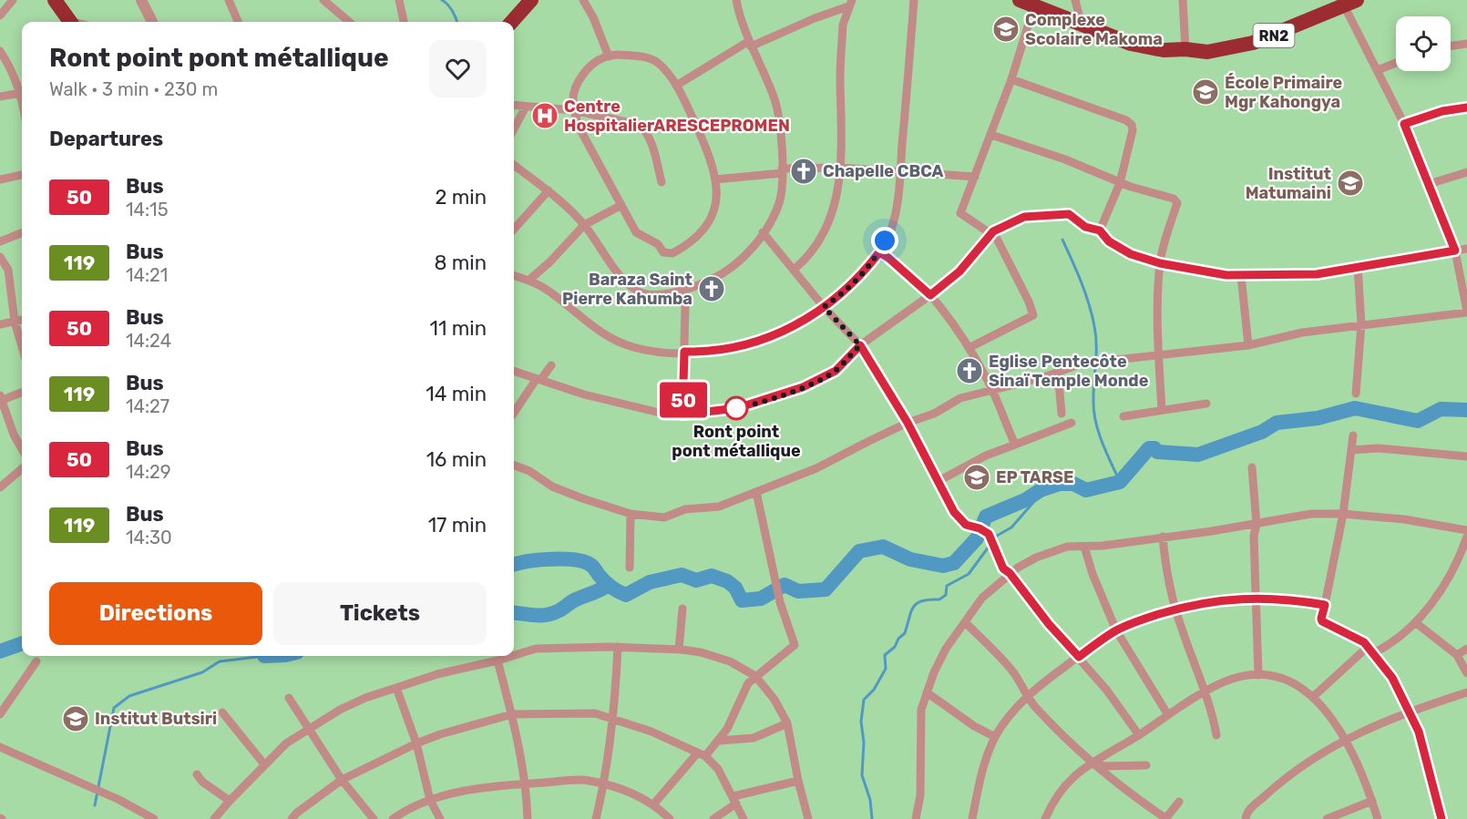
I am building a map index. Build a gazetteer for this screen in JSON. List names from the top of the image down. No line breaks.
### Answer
{"streets":{"highway":["RN2"]},"places":{"school or university":["Complexe Scolaire Makoma","École Primaire Mgr Kahongya","Institut Matumaini","EP TARSE","Institut Butsiri"],"hospital":["Centre HospitalierARESCEPROMEN"],"church":["Chapelle CBCA","Baraza Saint Pierre Kahumba","Eglise Pentecôte Sinaï Temple Monde"],"other":["Ront point pont métallique"]},"lines":["bus line 50"],"page":{"on_map":"50","heading":[["Ront point pont métallique","Walk · 3 min · 230 m"],"Departures"],"list":[{"mark":"50","name":"Bus","note":"14:15","value":"2 min"},{"mark":"119","name":"Bus","note":"14:21","value":"8 min"},{"mark":"50","name":"Bus","note":"14:24","value":"11 min"},{"mark":"119","name":"Bus","note":"14:27","value":"14 min"},{"mark":"50","name":"Bus","note":"14:29","value":"16 min"},{"mark":"119","name":"Bus","note":"14:30","value":"17 min"}],"buttons":["Directions","Tickets"]}}
